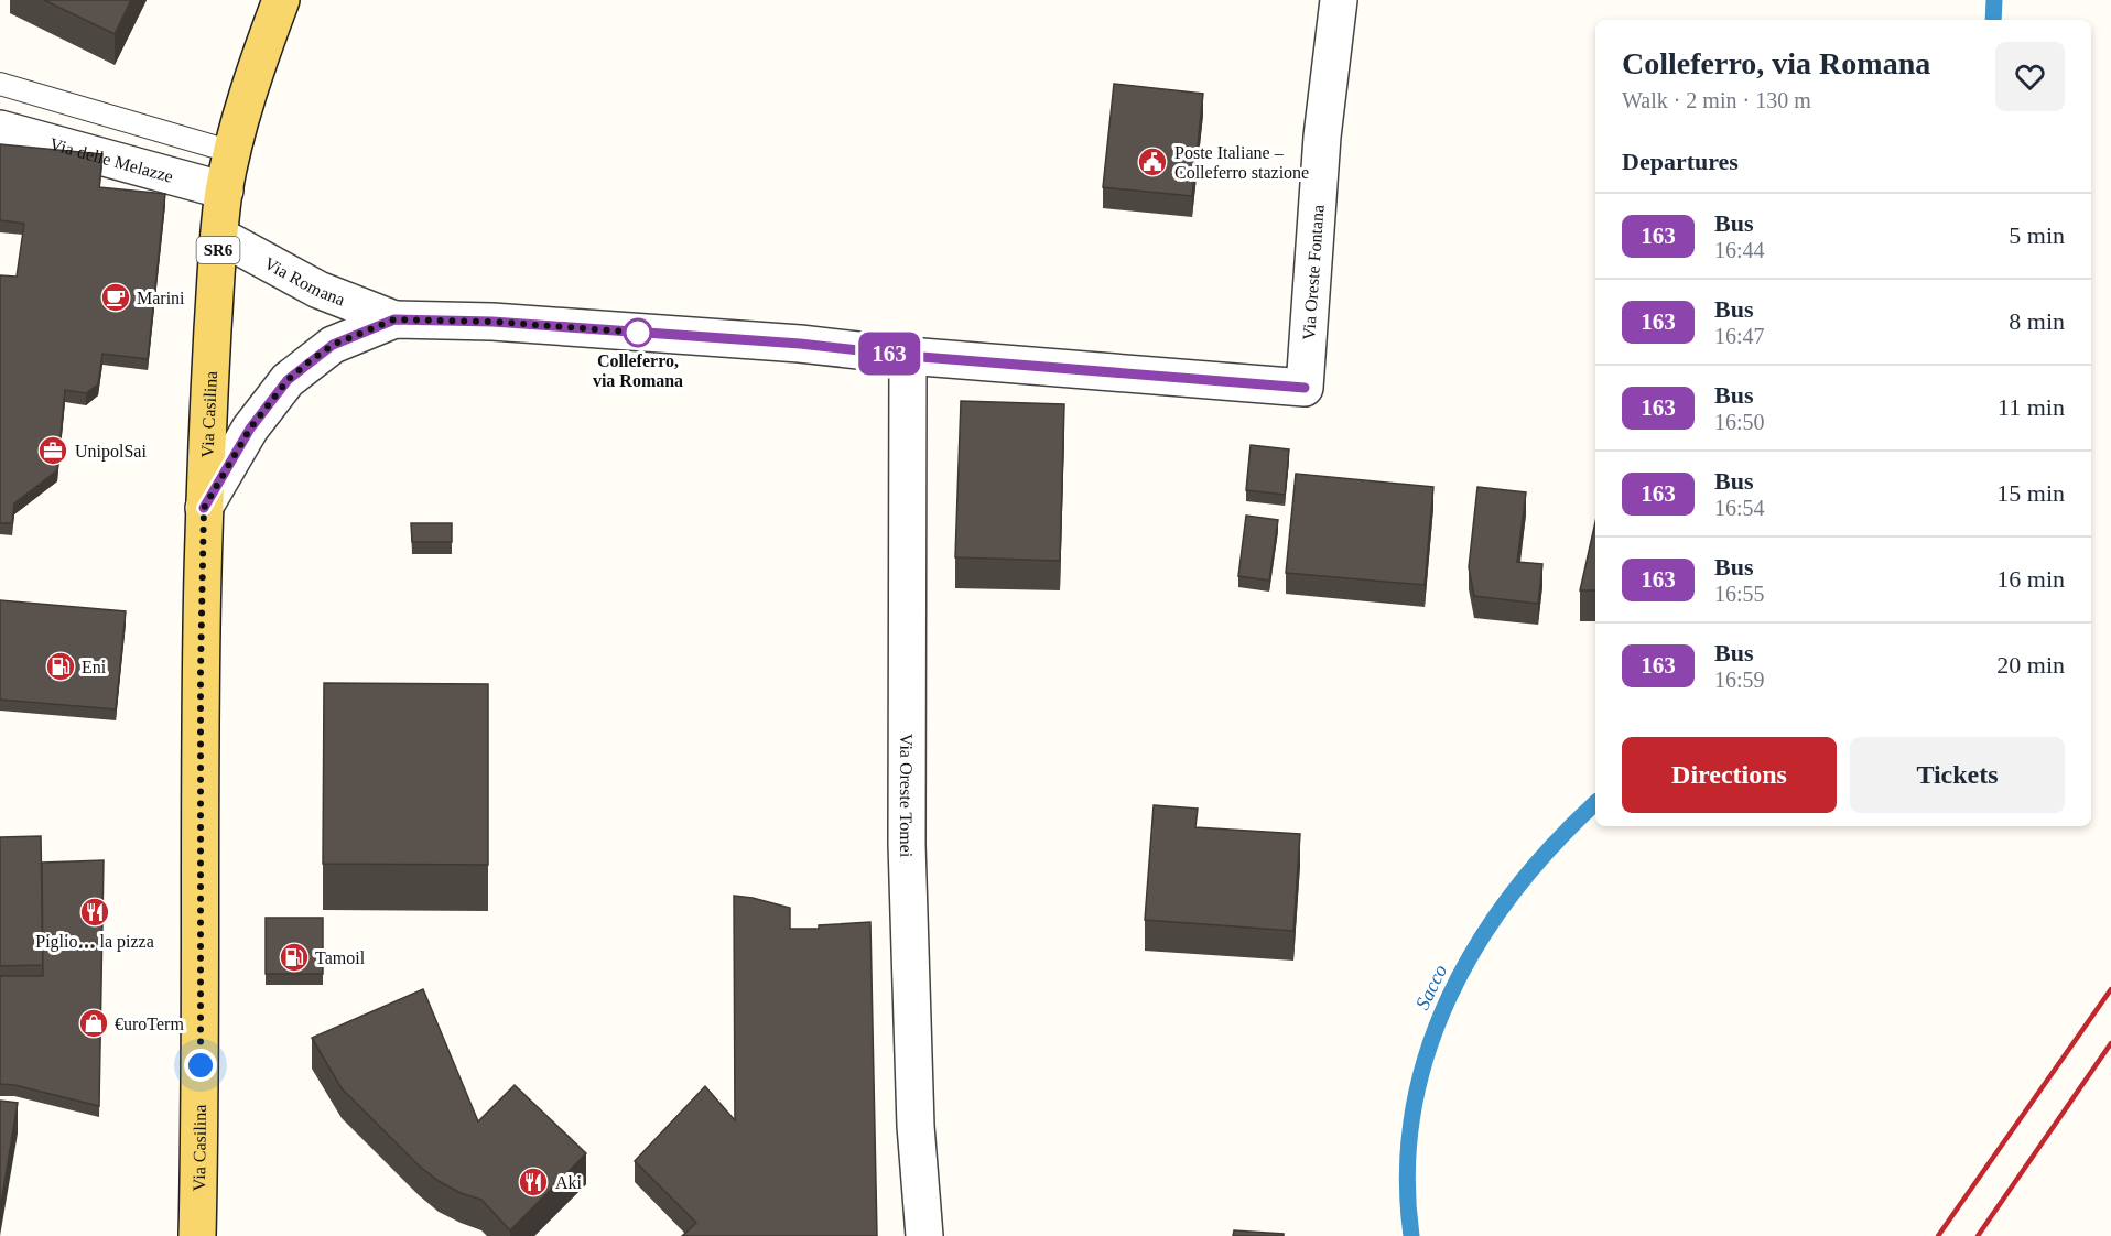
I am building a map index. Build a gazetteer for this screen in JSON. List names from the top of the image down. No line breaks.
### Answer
{"streets":{"main road":["SR6","Via Casilina"],"street":["Via delle Melazze","Via Oreste Fontana","Via Romana","Via Oreste Tomei"]},"crossings":[["Via delle Melazze","Via Casilina"],["Via Oreste Fontana","Via Romana"],["Via Romana","Via Casilina"],["Via Romana","Via Oreste Tomei"]],"water":["Sacco"],"places":{"public building":["Poste Italiane – Colleferro stazione"],"cafe":["Marini"],"other":["Colleferro, via Romana"],"office":["UnipolSai"],"fuel station":["Eni","Tamoil"],"restaurant":["Piglio… la pizza","Aki"],"shop":["€uroTerm"]},"lines":["bus line 163"],"page":{"on_map":"163","heading":[["Colleferro, via Romana","Walk · 2 min · 130 m"],"Departures"],"list":[{"mark":"163","name":"Bus","note":"16:44","value":"5 min"},{"mark":"163","name":"Bus","note":"16:47","value":"8 min"},{"mark":"163","name":"Bus","note":"16:50","value":"11 min"},{"mark":"163","name":"Bus","note":"16:54","value":"15 min"},{"mark":"163","name":"Bus","note":"16:55","value":"16 min"},{"mark":"163","name":"Bus","note":"16:59","value":"20 min"}],"buttons":["Directions","Tickets"]}}
